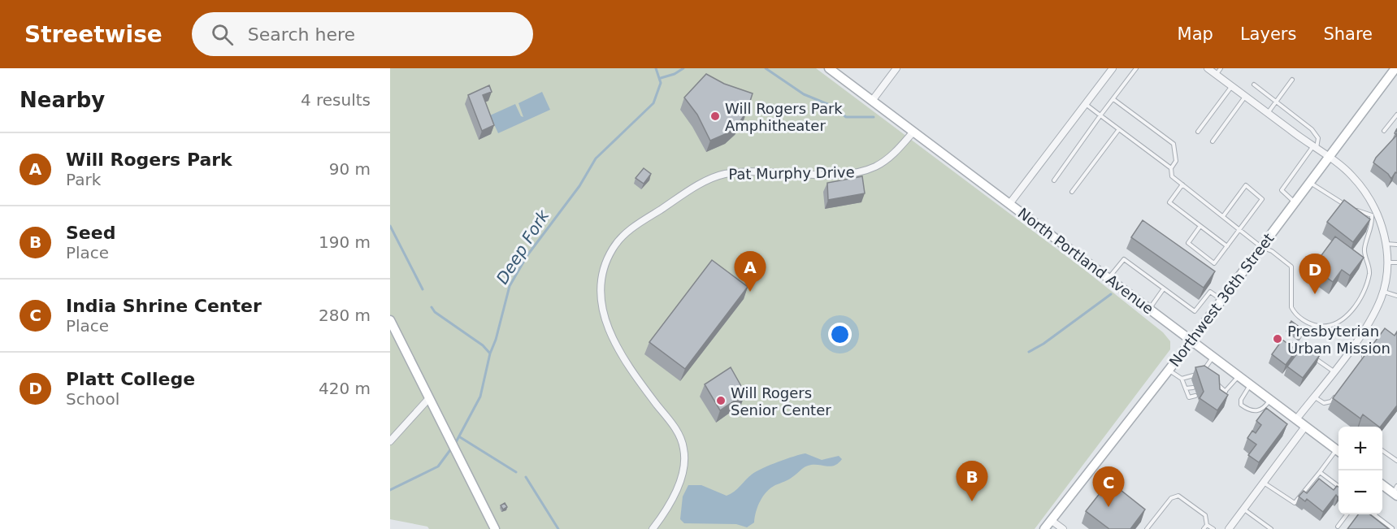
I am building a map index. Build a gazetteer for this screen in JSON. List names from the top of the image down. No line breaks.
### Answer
{"streets":{"main road":["North Portland Avenue","Northwest 36th Street"],"street":["Pat Murphy Drive"]},"crossings":[["Pat Murphy Drive","North Portland Avenue"],["North Portland Avenue","Northwest 36th Street"]],"water":["Deep Fork"],"places":["Will Rogers Park Amphitheater","Presbyterian Urban Mission","Will Rogers Senior Center"],"page":{"header":"Streetwise","search":"Search here","nav":["Map","Layers","Share"],"heading":["Nearby","4 results"],"list":[{"mark":"A","name":"Will Rogers Park","note":"Park","value":"90 m"},{"mark":"B","name":"Seed","note":"Place","value":"190 m"},{"mark":"C","name":"India Shrine Center","note":"Place","value":"280 m"},{"mark":"D","name":"Platt College","note":"School","value":"420 m"}],"pins":["A","D","B","C"],"map_buttons":["+","−"]}}
